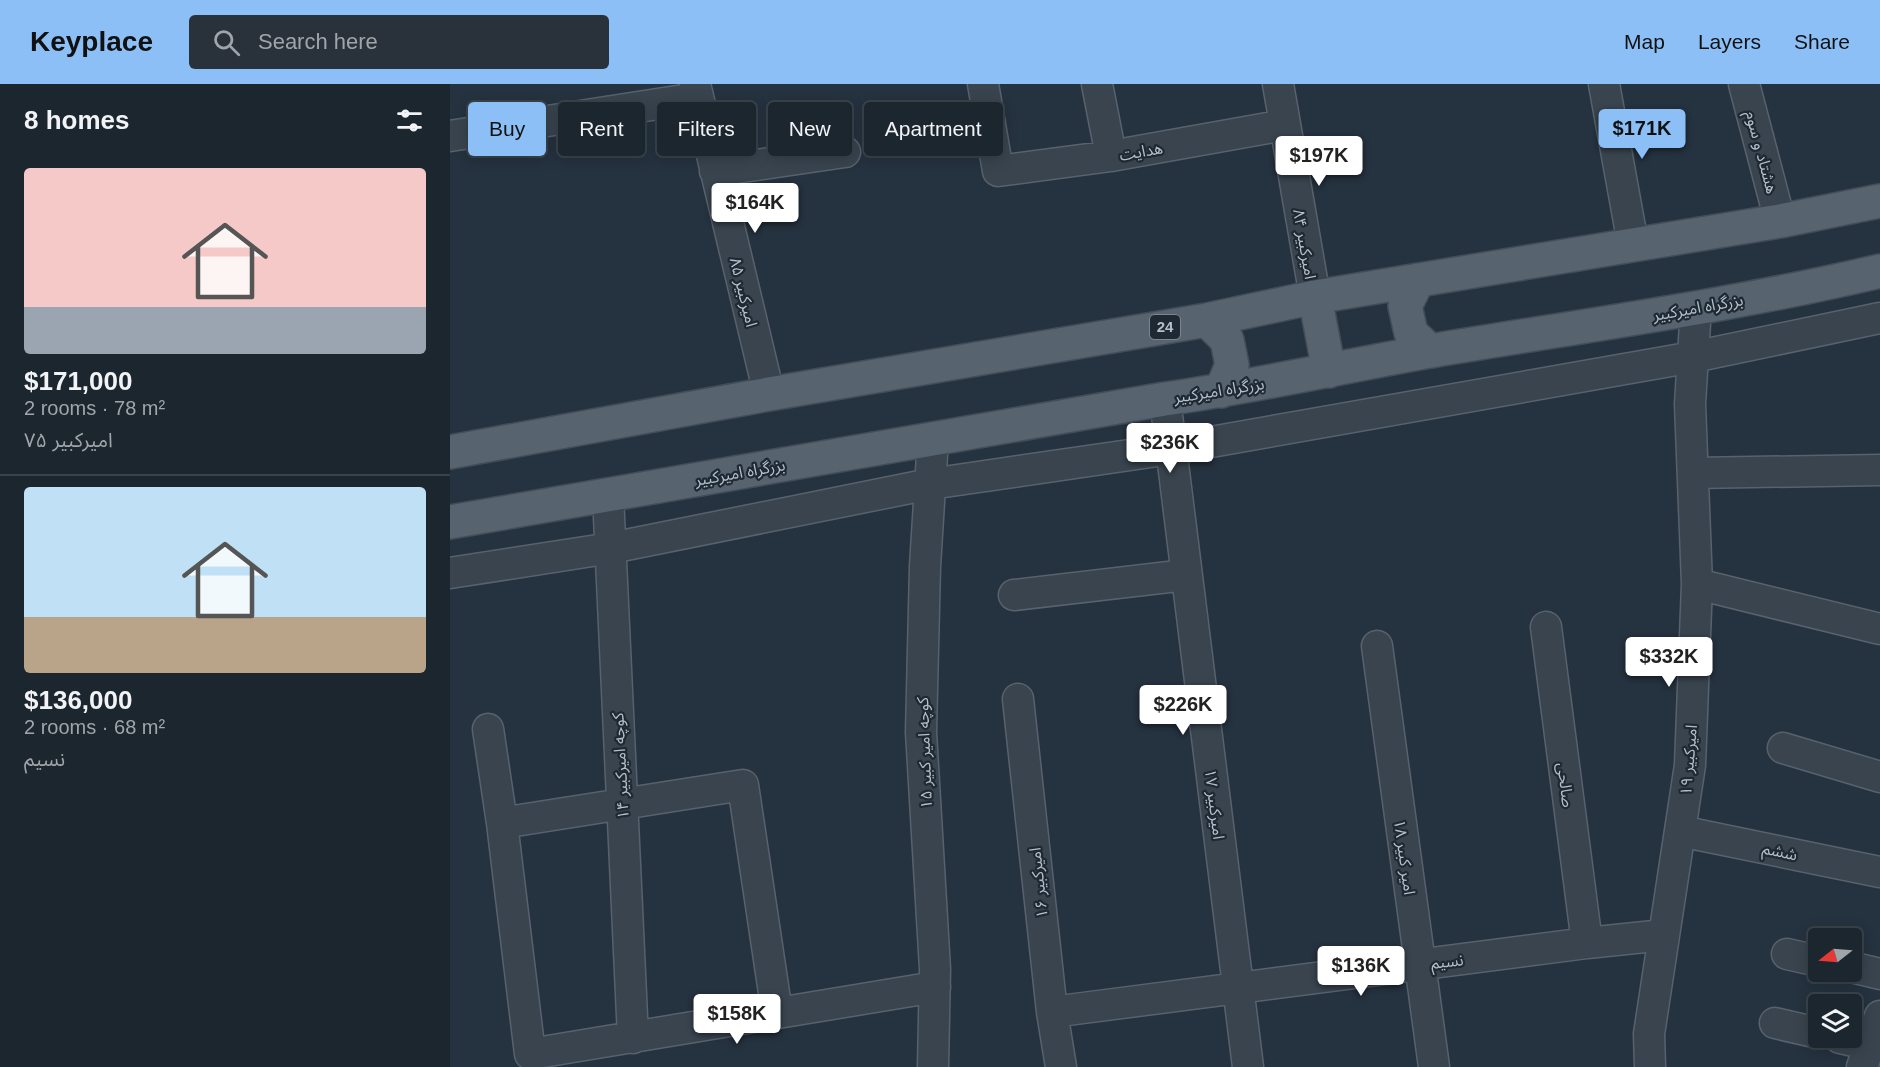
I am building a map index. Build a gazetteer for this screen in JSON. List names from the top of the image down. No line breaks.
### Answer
{"streets":{"main road":["بزرگراه امیرکبیر","24"],"street":["هدایت","هشتاد و سوم","امیرکبیر ۸۴","امیرکبیر ۸۵","کوچه امیر کبیر ۱۵","امیرکبیر ۱۹","کوچه امیرکبیر ۱۴","صالحی","امیرکبیر ۱۷","ششم","امیر کبیر ۱۸","امیرکبیر ۱۶","نسیم"]},"crossings":[["هدایت","امیرکبیر ۸۴"],["هشتاد و سوم","24"],["امیرکبیر ۸۴","24"],["امیرکبیر ۸۵","24"],["بزرگراه امیرکبیر","کوچه امیر کبیر ۱۵"],["بزرگراه امیرکبیر","امیرکبیر ۱۹"],["بزرگراه امیرکبیر","کوچه امیرکبیر ۱۴"],["بزرگراه امیرکبیر","امیرکبیر ۱۷"],["امیرکبیر ۱۹","ششم"],["امیرکبیر ۱۹","نسیم"],["صالحی","نسیم"],["امیرکبیر ۱۷","نسیم"],["امیر کبیر ۱۸","نسیم"],["امیرکبیر ۱۶","نسیم"]],"north":"left","page":{"header":"Keyplace","search":"Search here","nav":["Map","Layers","Share"],"heading":"8 homes","chip":["Buy","Rent","Filters","New","Apartment"],"price":["$171K","$197K","$164K","$236K","$332K","$226K","$136K","$158K"],"list":[{"name":"$171,000","note":"2 rooms · 78 m² · امیرکبیر ۷۵"},{"name":"$136,000","note":"2 rooms · 68 m² · نسیم"}]}}
